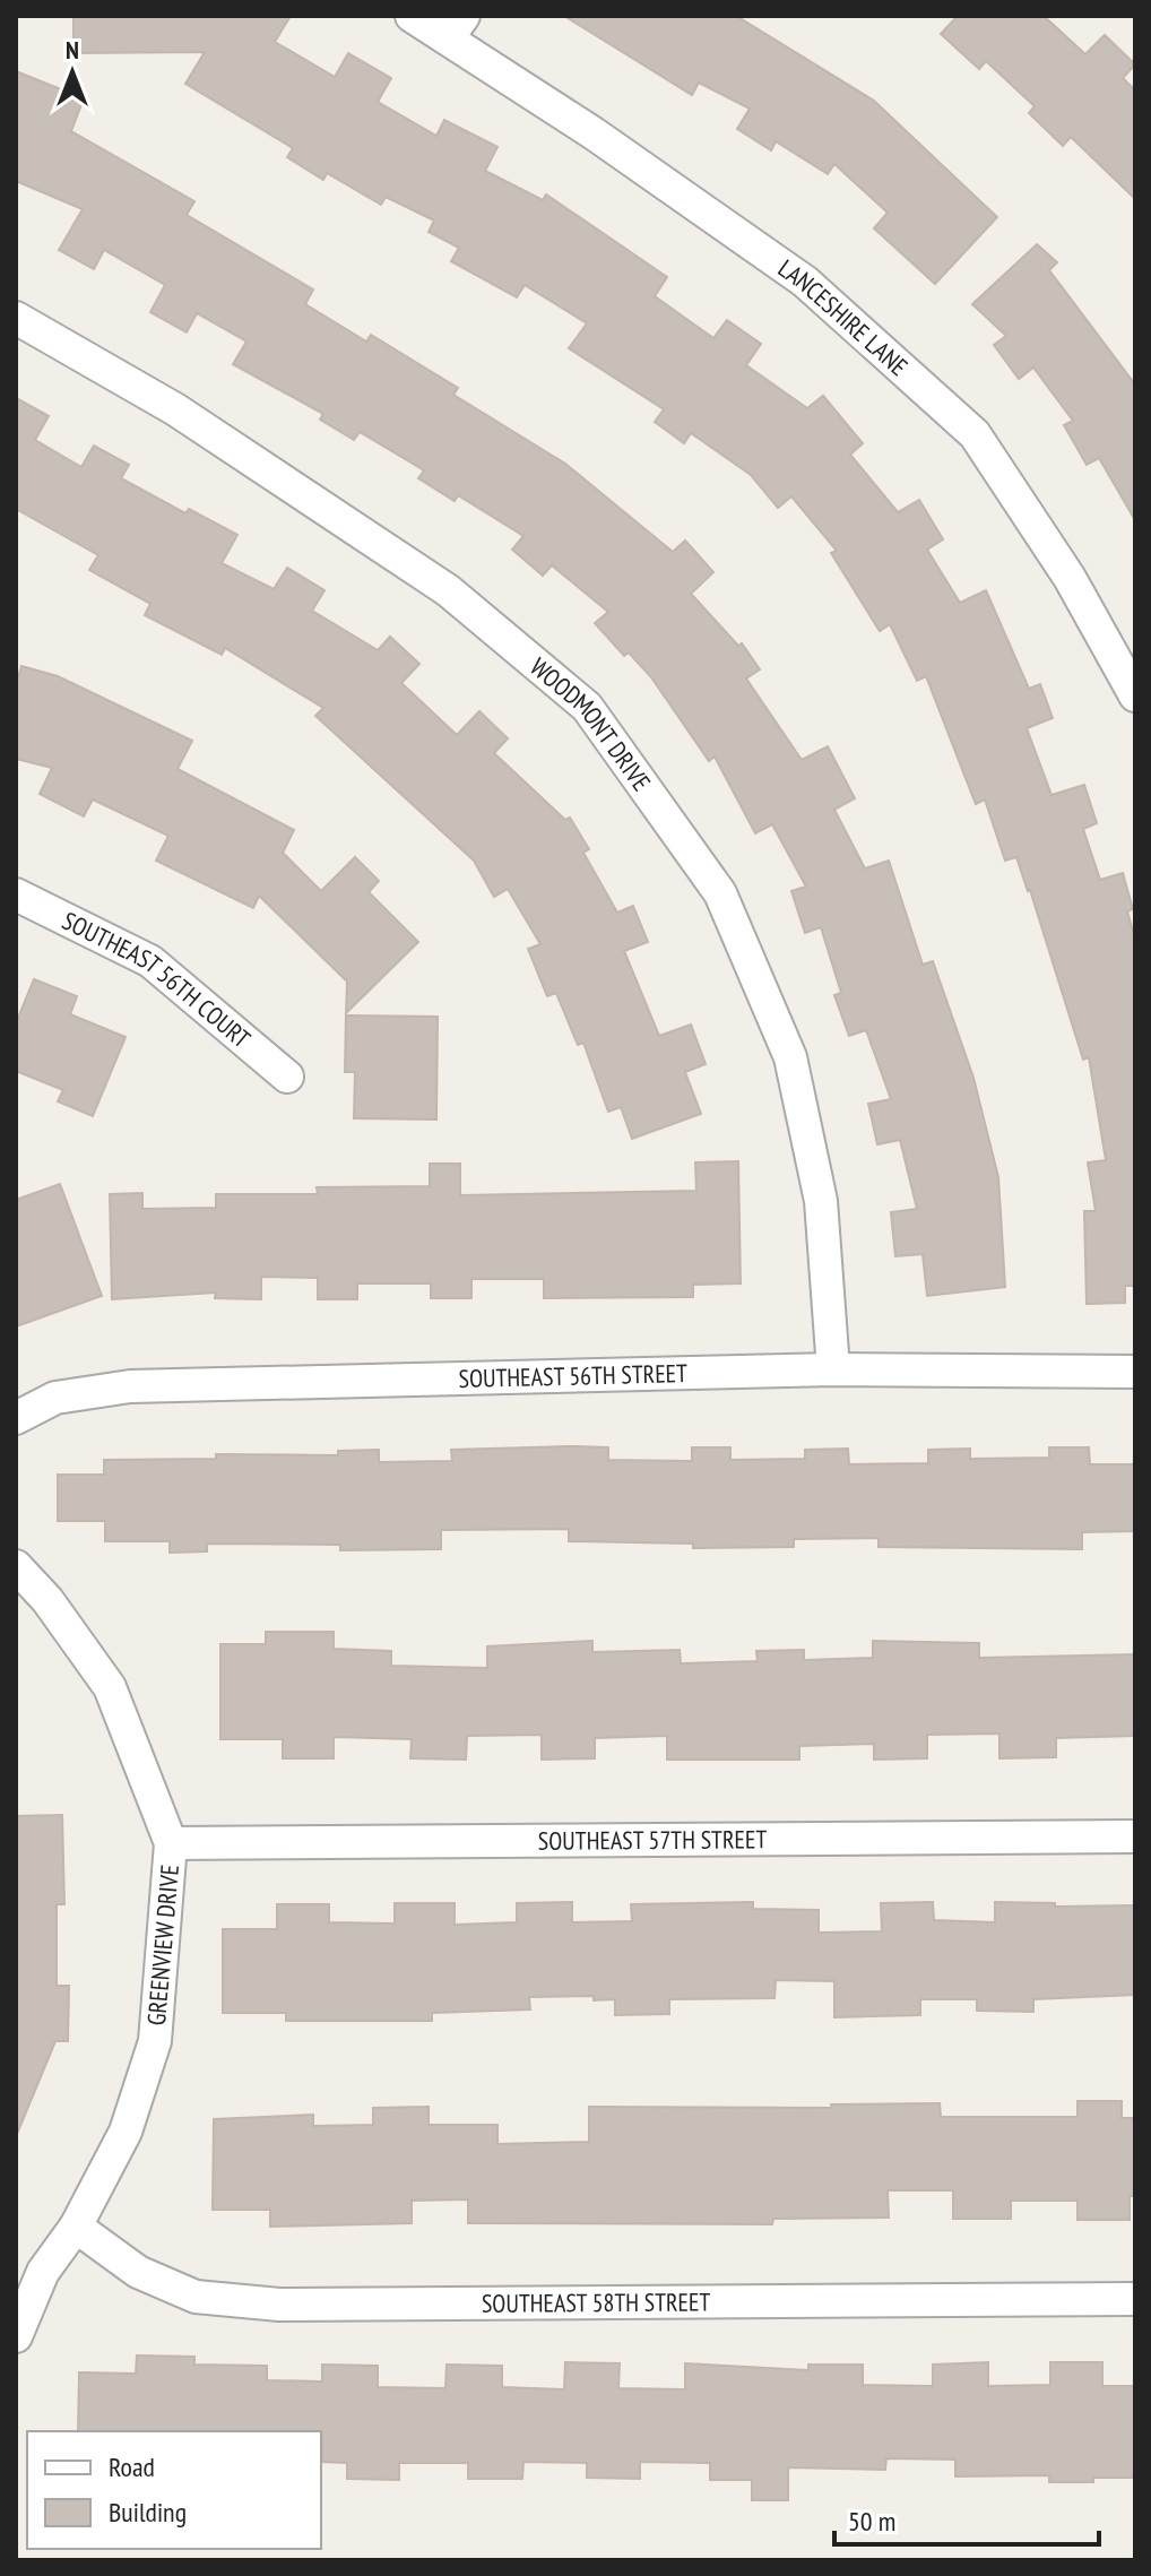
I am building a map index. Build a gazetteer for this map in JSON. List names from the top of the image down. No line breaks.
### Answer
{"streets":{"street":["LANCESHIRE LANE","WOODMONT DRIVE","SOUTHEAST 56TH COURT","SOUTHEAST 56TH STREET","SOUTHEAST 57TH STREET","GREENVIEW DRIVE","SOUTHEAST 58TH STREET"]},"crossings":[["WOODMONT DRIVE","SOUTHEAST 56TH STREET"],["SOUTHEAST 57TH STREET","GREENVIEW DRIVE"],["GREENVIEW DRIVE","SOUTHEAST 58TH STREET"]],"legend":["Road","Building"],"scale_bar":"50 m","north":"top"}
